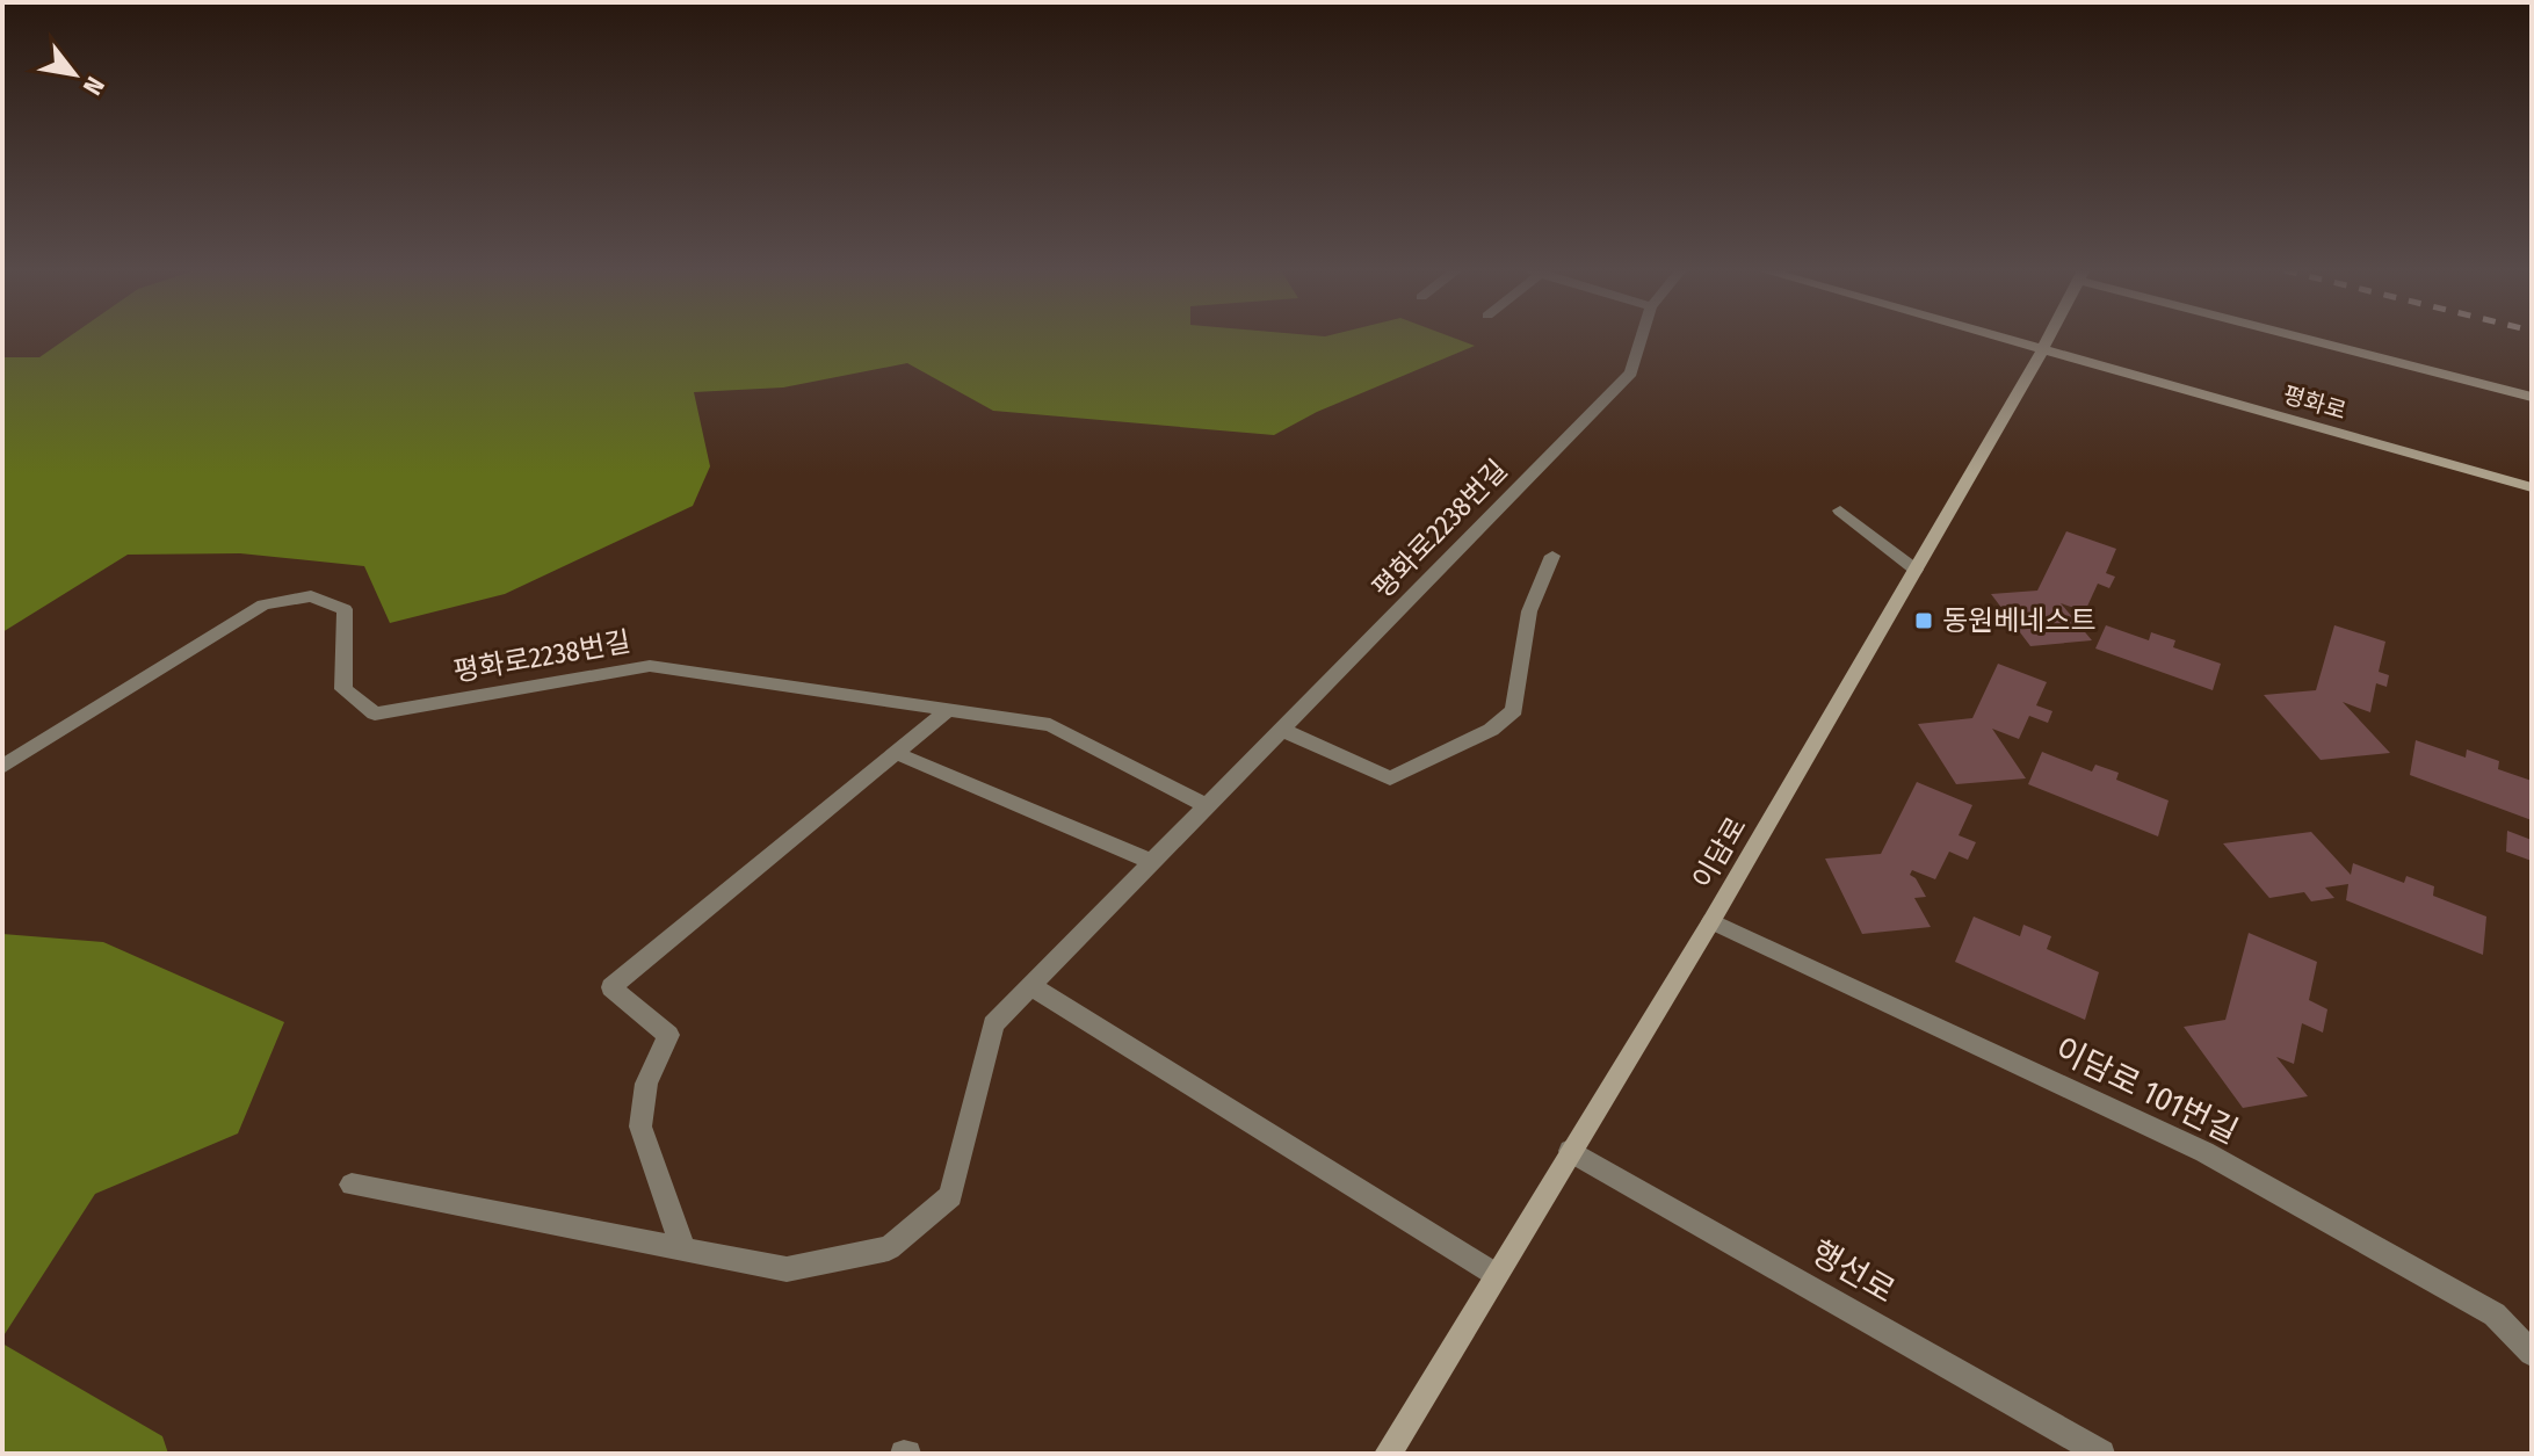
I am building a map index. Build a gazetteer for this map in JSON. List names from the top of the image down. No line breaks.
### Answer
{"streets":{"street":["평화로","평화로2238번길","이담로","이담로 101번길","행선로"]},"crossings":[["평화로","이담로"],["이담로","이담로 101번길"],["이담로","행선로"]],"places":{"transit":["동원베네스트"]},"north":"bottom right"}
